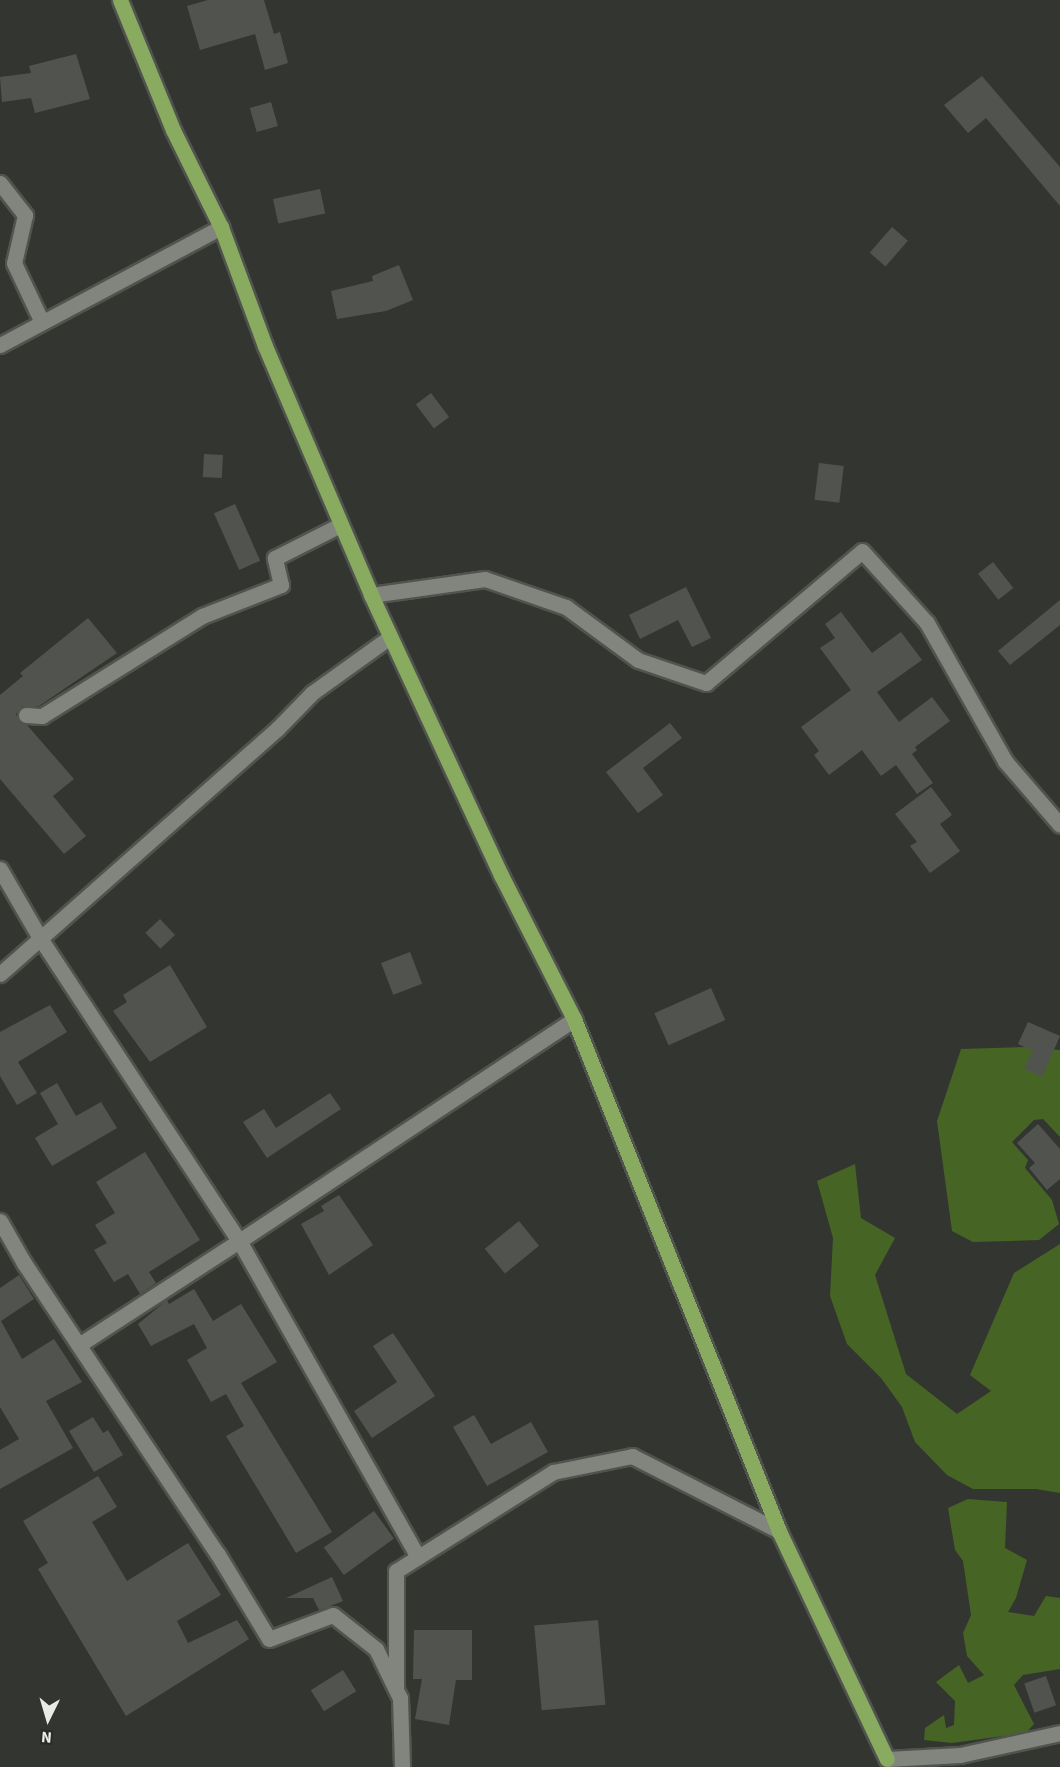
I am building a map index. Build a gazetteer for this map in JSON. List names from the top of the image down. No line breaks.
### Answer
{"north":"bottom"}
